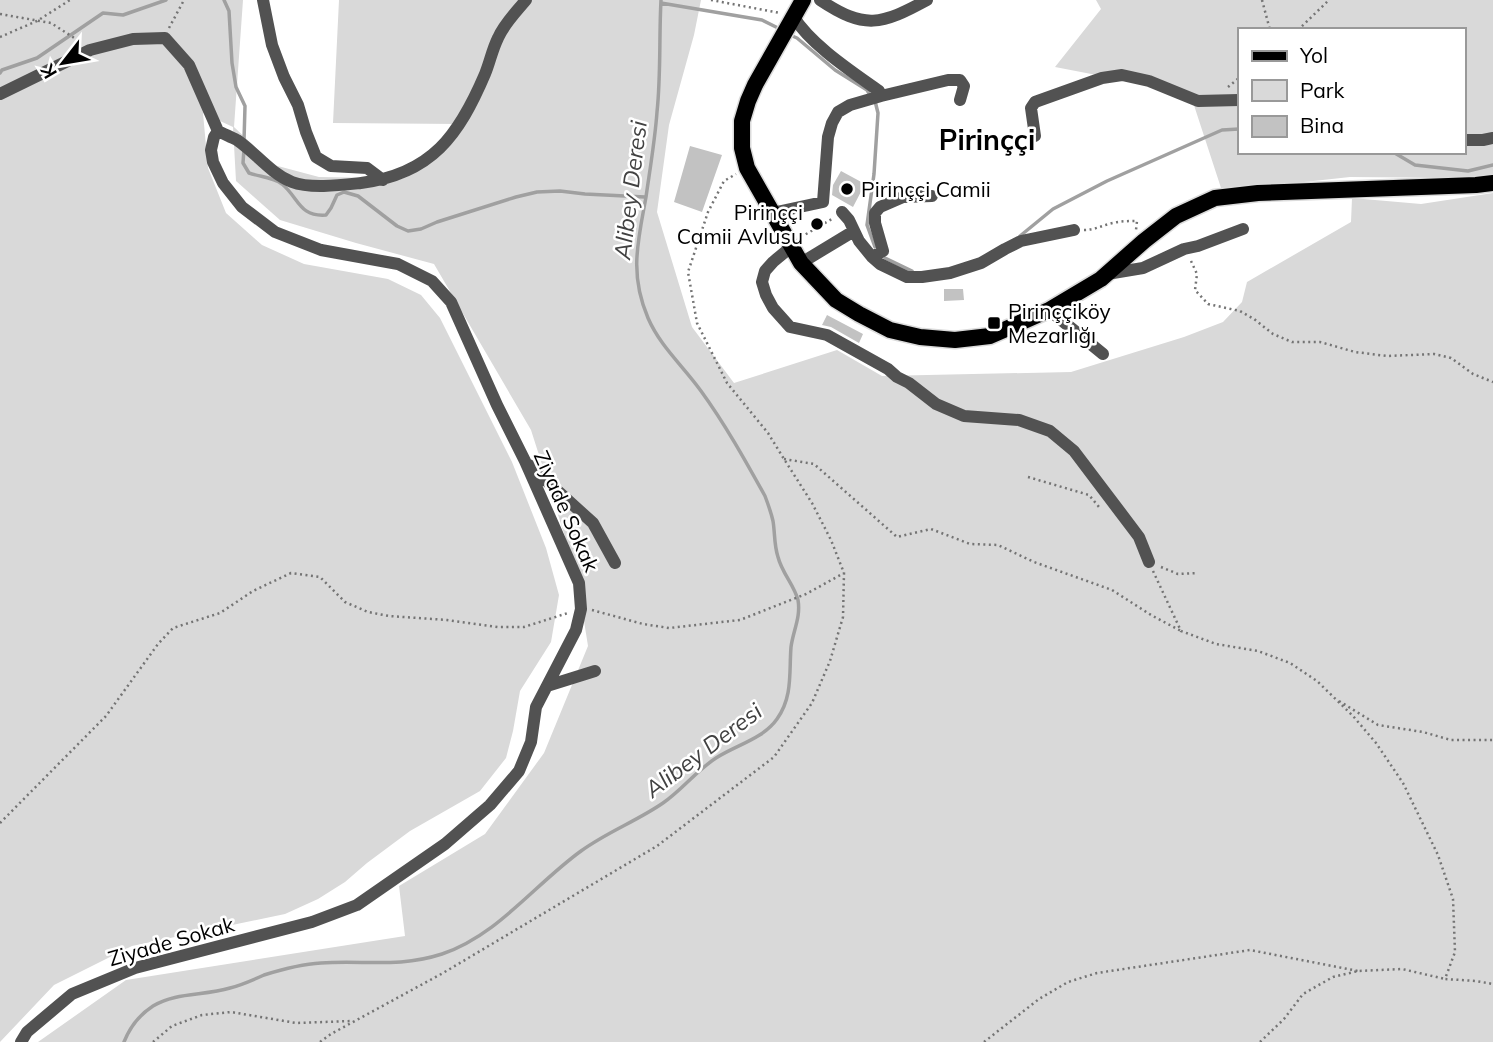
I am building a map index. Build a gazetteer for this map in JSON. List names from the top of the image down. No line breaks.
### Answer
{"streets":{"street":["Ziyade Sokak"]},"districts":["Pirinççi"],"water":["Alibey Deresi"],"places":{"other":["Pirinççi Camii","Pirinççi Camii Avlusu"],"transit":["Pirinççiköy Mezarlığı"]},"legend":["Yol","Park","Bina"],"north":"bottom left"}
